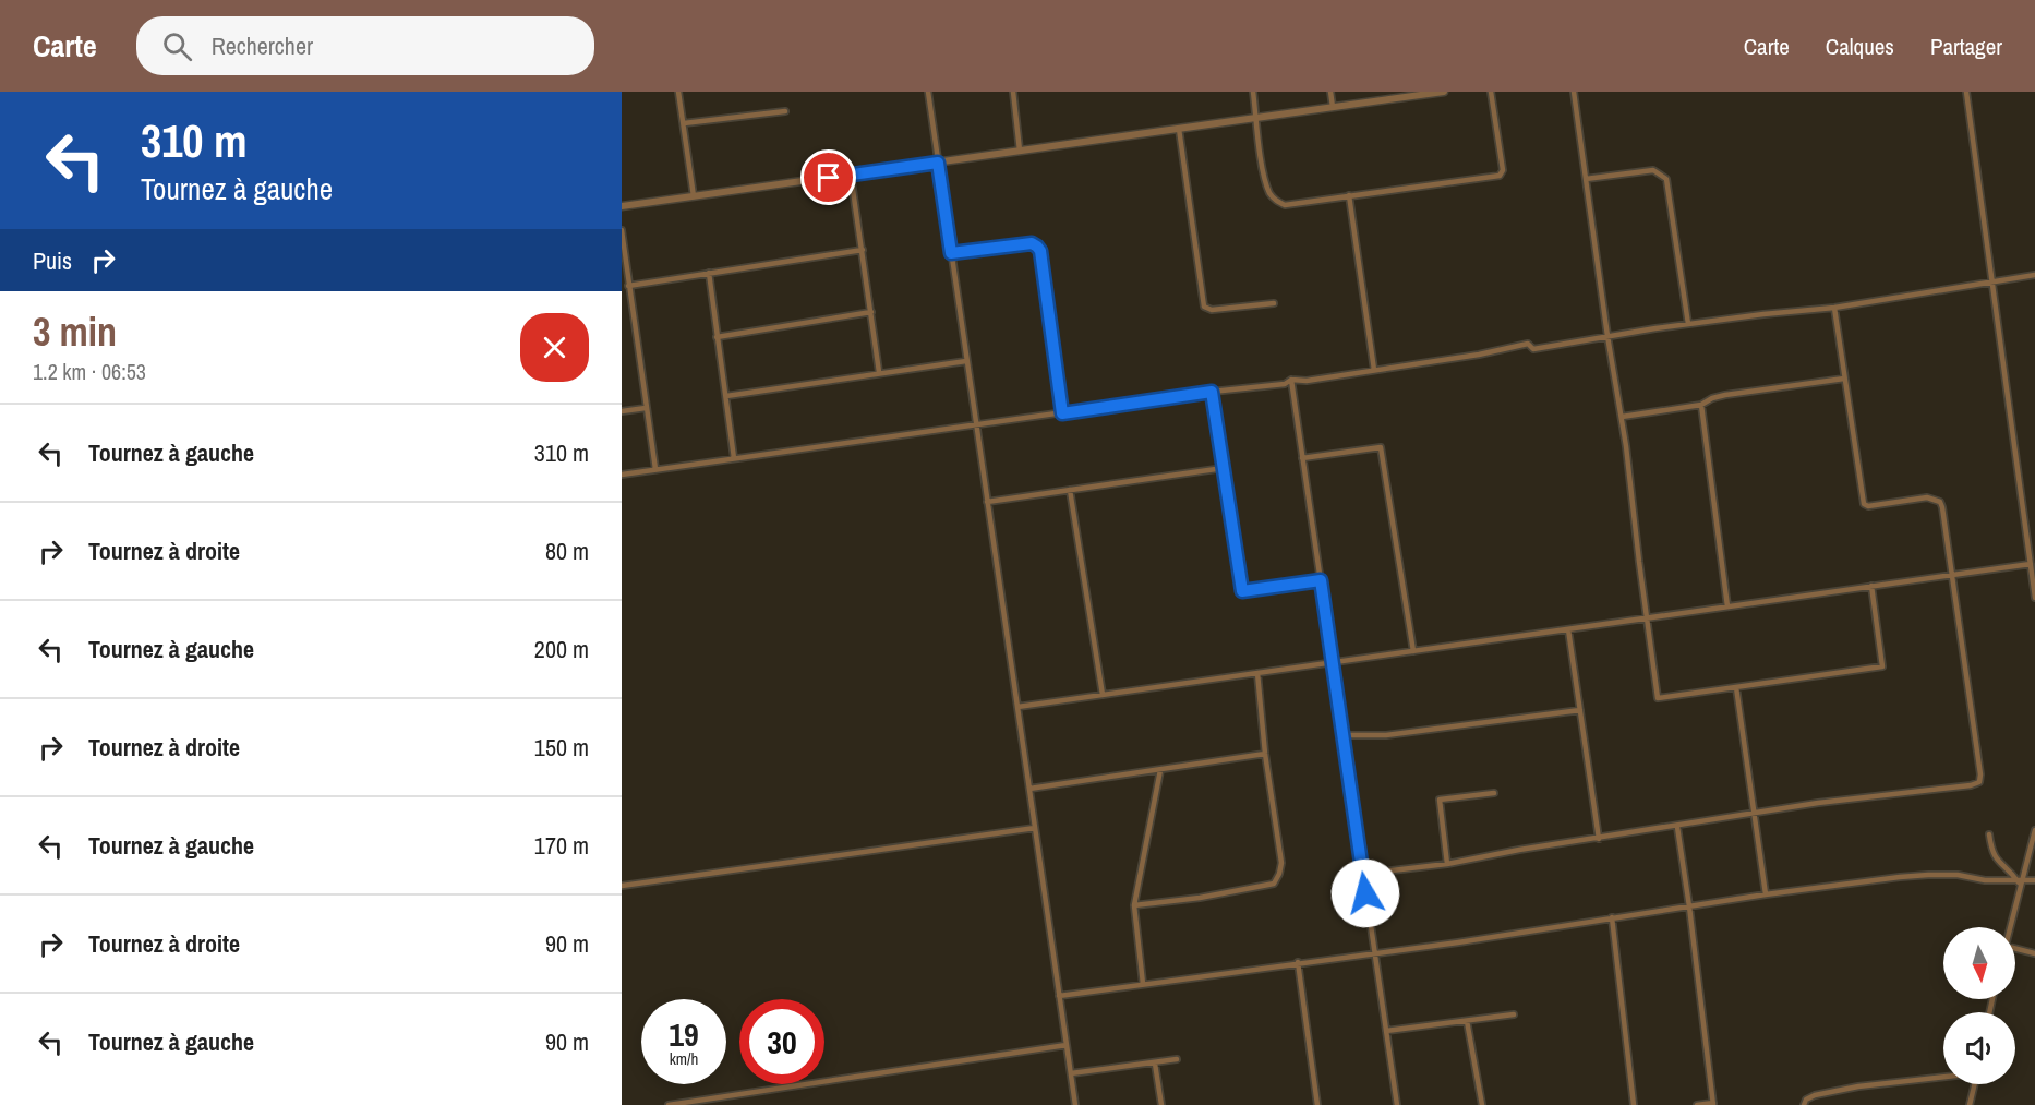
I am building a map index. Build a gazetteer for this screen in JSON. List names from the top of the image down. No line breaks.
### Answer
{"north":"bottom","page":{"header":"Carte","search":"Rechercher","nav":["Carte","Calques","Partager"],"turn":["310 m","Tournez à gauche"],"then":"Puis","heading":["3 min","1.2 km · 06:53"],"list":[{"name":"Tournez à gauche","value":"310 m"},{"name":"Tournez à droite","value":"80 m"},{"name":"Tournez à gauche","value":"200 m"},{"name":"Tournez à droite","value":"150 m"},{"name":"Tournez à gauche","value":"170 m"},{"name":"Tournez à droite","value":"90 m"},{"name":"Tournez à gauche","value":"90 m"}],"speed":"19 km/h","limit":"30"}}
